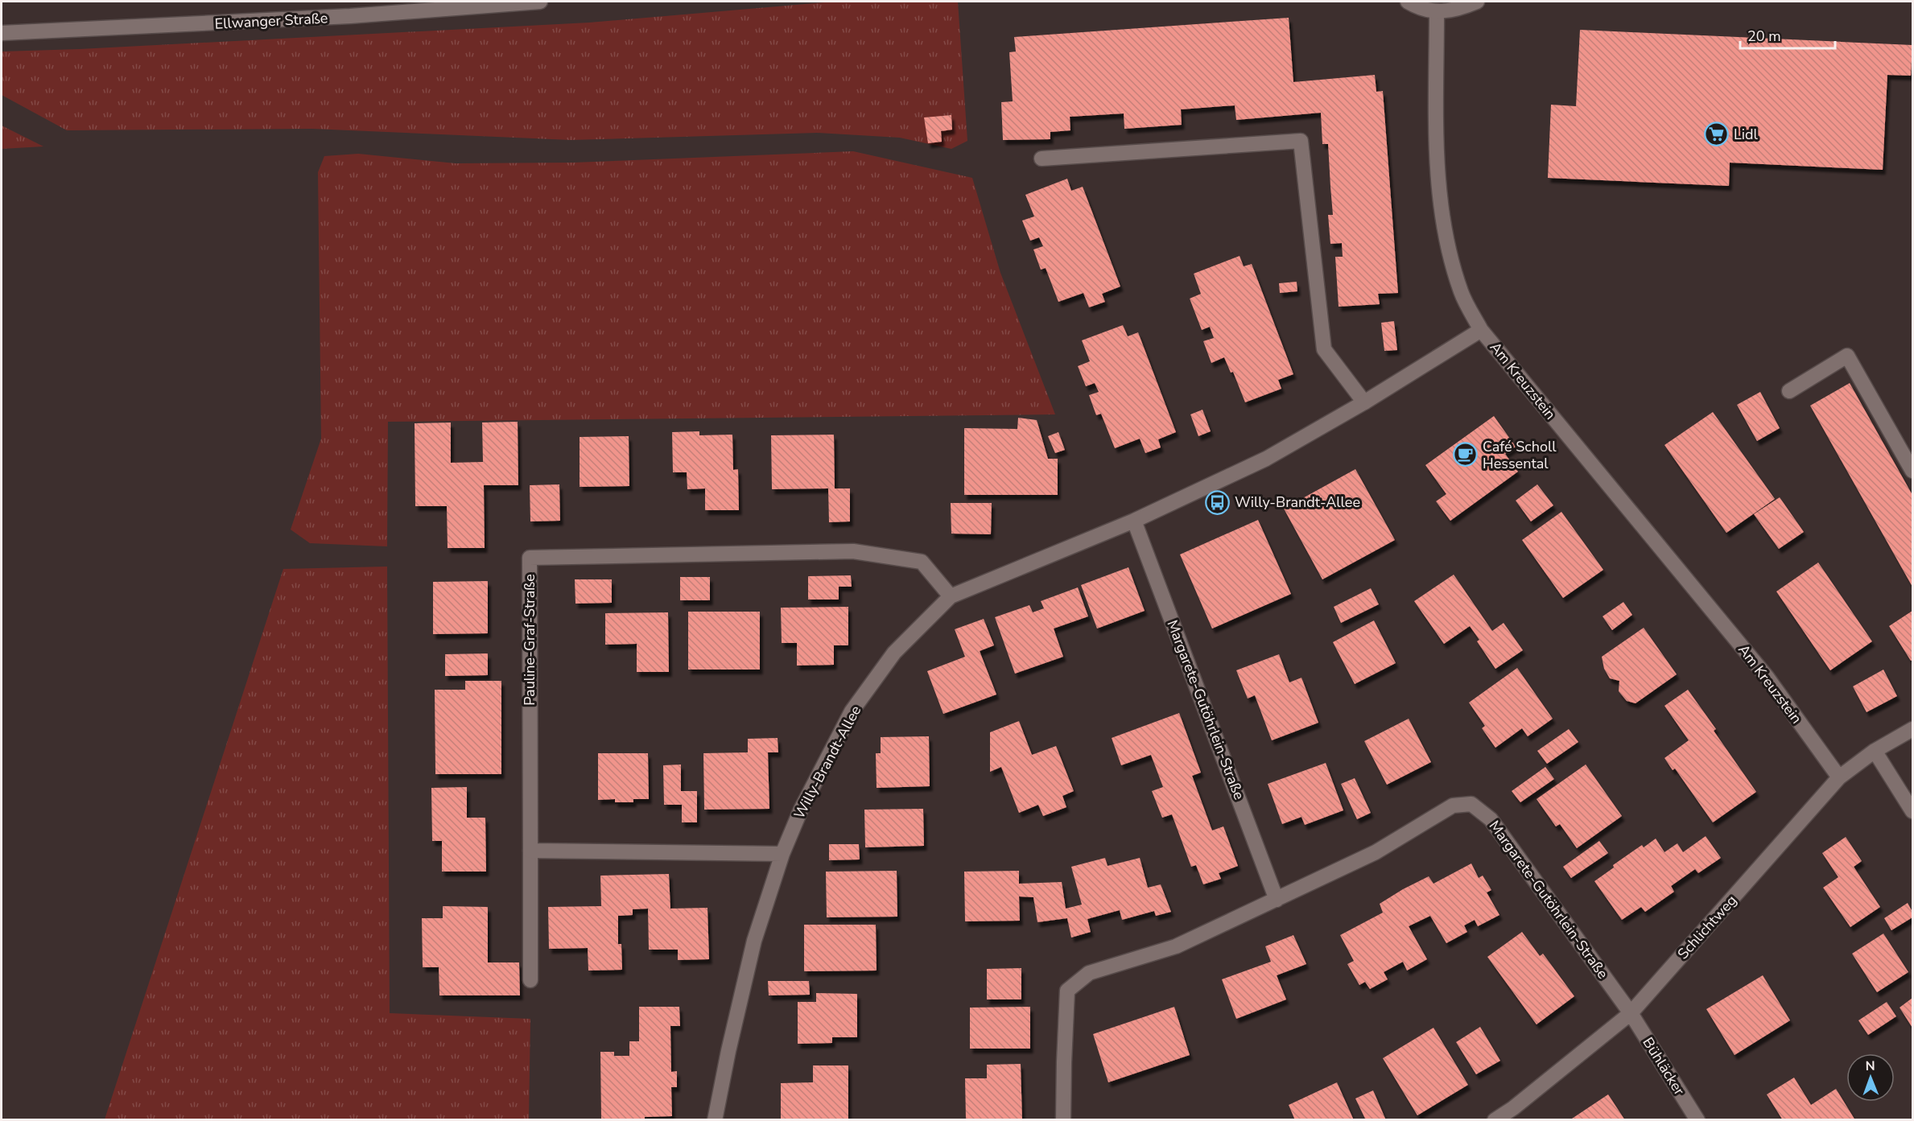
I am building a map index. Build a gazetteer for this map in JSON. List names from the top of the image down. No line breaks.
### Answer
{"streets":{"street":["Ellwanger Straße","Am Kreuzstein","Pauline-Graf-Straße","Margarete-Gutöhrlein-Straße","Willy-Brandt-Allee","Schlichtweg","Bühläcker"]},"crossings":[["Am Kreuzstein","Willy-Brandt-Allee"],["Am Kreuzstein","Schlichtweg"],["Pauline-Graf-Straße","Willy-Brandt-Allee"],["Margarete-Gutöhrlein-Straße","Willy-Brandt-Allee"],["Margarete-Gutöhrlein-Straße","Schlichtweg"],["Margarete-Gutöhrlein-Straße","Bühläcker"],["Schlichtweg","Bühläcker"]],"places":{"supermarket":["Lidl"],"cafe":["Café Scholl Hessental"],"bus stop":["Willy-Brandt-Allee"]},"scale_bar":"20 m","north":"top"}
